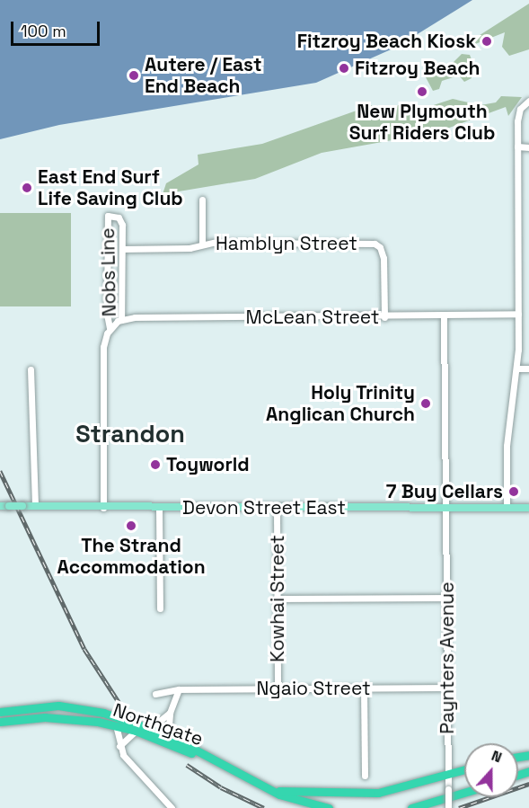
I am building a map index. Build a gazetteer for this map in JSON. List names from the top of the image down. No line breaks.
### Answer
{"streets":{"highway":["Northgate"],"main road":["Devon Street East"],"street":["Hamblyn Street","Nobs Line","McLean Street","Kowhai Street","Paynters Avenue","Ngaio Street"]},"crossings":[["Hamblyn Street","Nobs Line"],["Hamblyn Street","McLean Street"],["Nobs Line","McLean Street"],["Nobs Line","Devon Street East"],["McLean Street","Paynters Avenue"],["Devon Street East","Kowhai Street"],["Devon Street East","Paynters Avenue"],["Kowhai Street","Ngaio Street"],["Paynters Avenue","Ngaio Street"]],"districts":["Strandon"],"places":["Fitzroy Beach Kiosk","Fitzroy Beach","Autere / East End Beach","New Plymouth Surf Riders Club","East End Surf Life Saving Club","Holy Trinity Anglican Church","Toyworld","7 Buy Cellars","The Strand Accommodation"],"scale_bar":"100 m","north":"top"}
